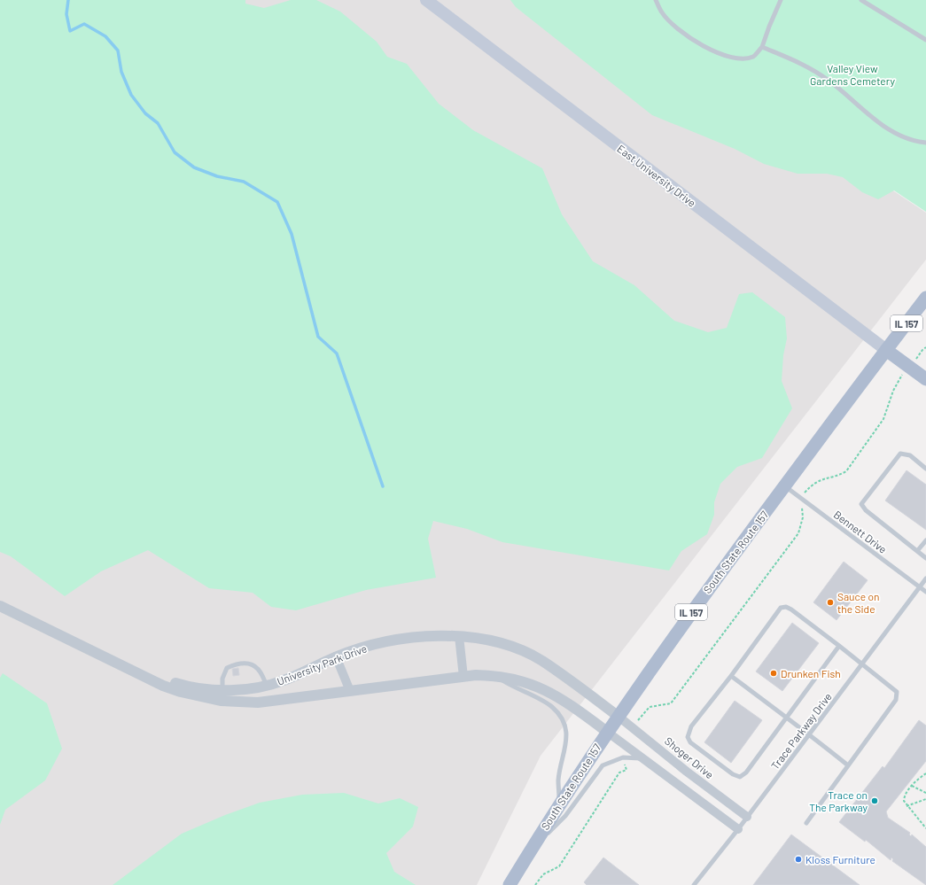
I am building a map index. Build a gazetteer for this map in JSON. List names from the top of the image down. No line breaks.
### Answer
{"streets":{"main road":["East University Drive","IL 157","South State Route 157"],"street":["University Park Drive","Shoger Drive"],"lane":["Bennett Drive","Trace Parkway Drive"]},"crossings":[["East University Drive","South State Route 157"],["Bennett Drive","South State Route 157"],["Bennett Drive","Trace Parkway Drive"],["South State Route 157","University Park Drive"],["South State Route 157","Shoger Drive"],["University Park Drive","Shoger Drive"],["Trace Parkway Drive","Shoger Drive"]],"parks":["Valley View Gardens Cemetery"],"places":["Sauce on the Side","Drunken Fish","Trace on The Parkway","Kloss Furniture"]}
